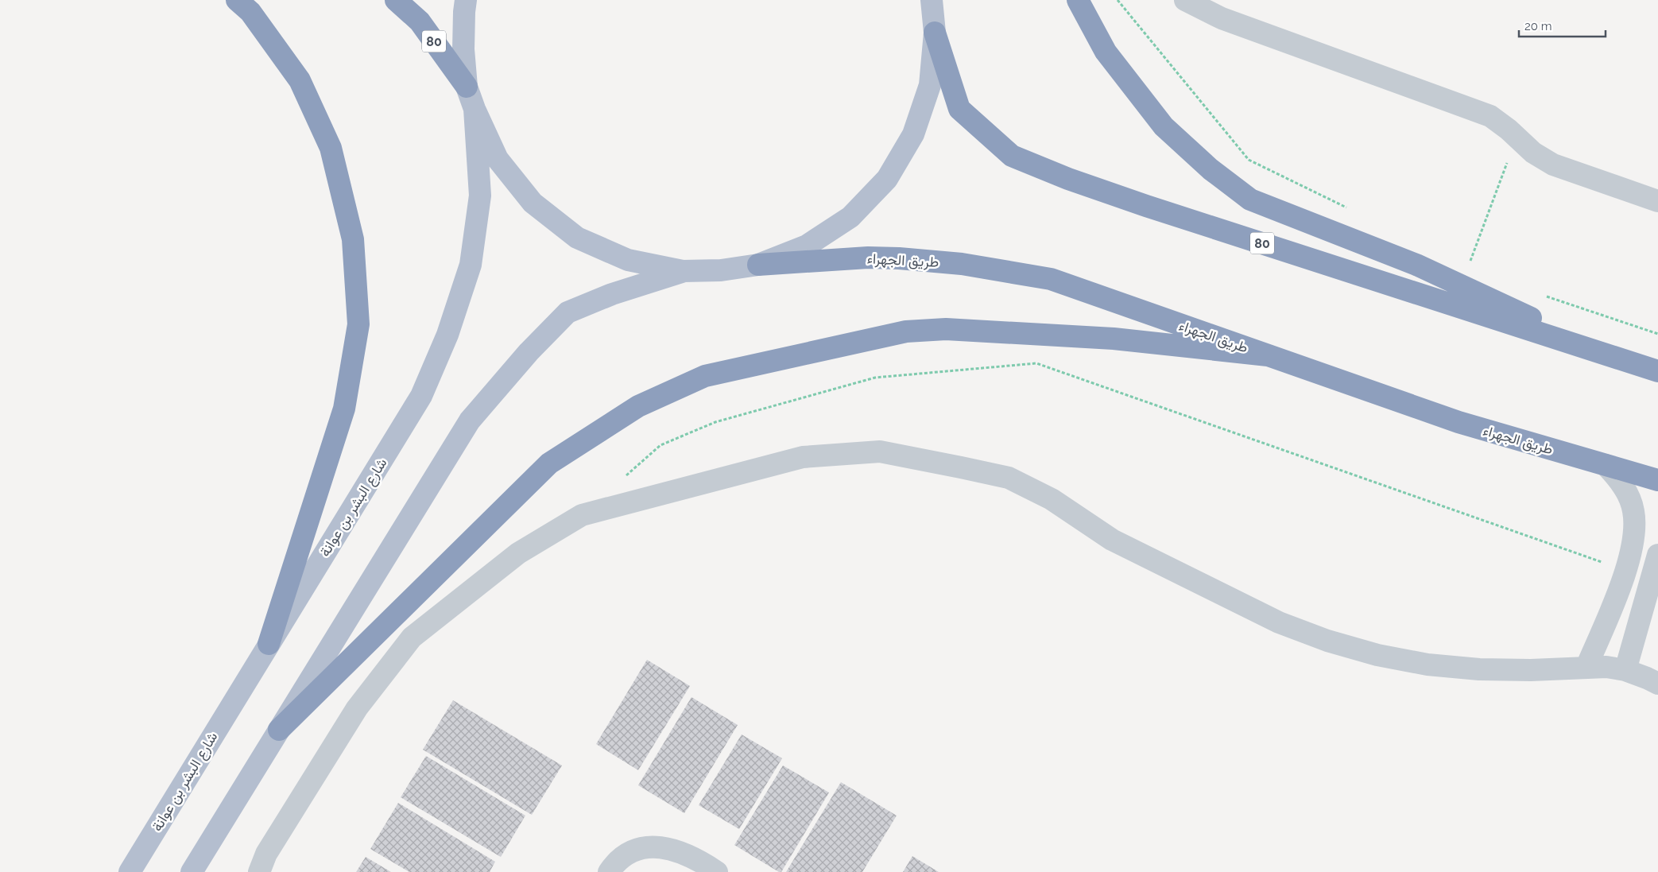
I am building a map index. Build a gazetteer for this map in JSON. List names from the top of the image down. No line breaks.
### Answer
{"streets":{"highway":["80","طريق الجهراء"],"main road":["شارع البشر بن عوانة"]},"crossings":[["80","طريق الجهراء"],["80","شارع البشر بن عوانة"]],"scale_bar":"20 m"}
